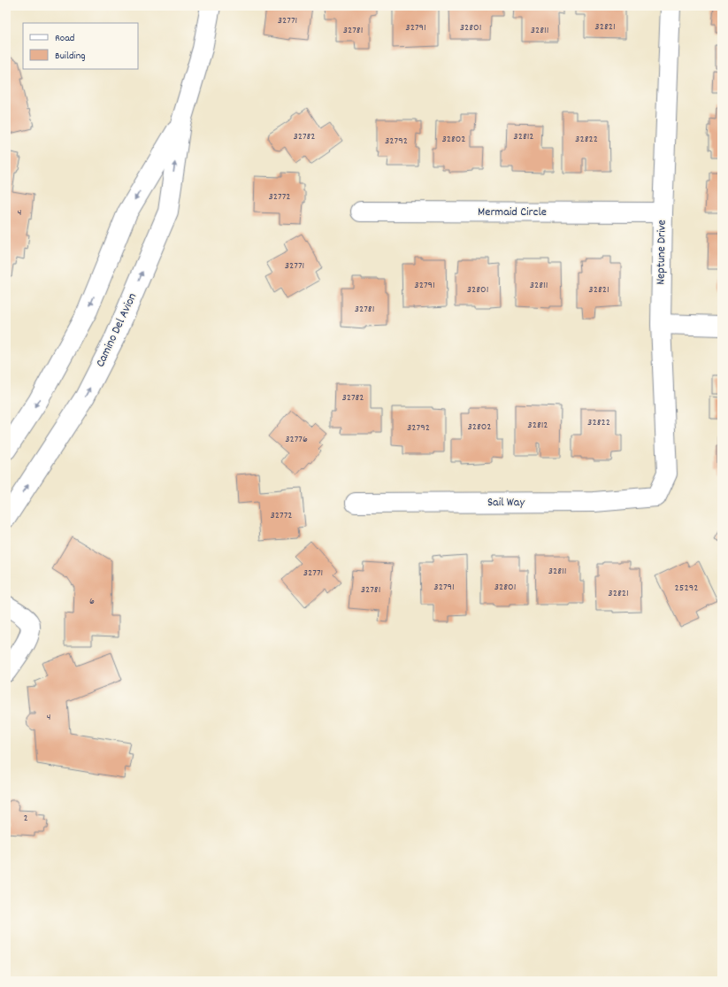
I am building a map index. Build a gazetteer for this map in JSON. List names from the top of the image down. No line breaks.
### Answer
{"streets":{"street":["Mermaid Circle","Neptune Drive","Camino Del Avion","Sail Way"]},"crossings":[["Mermaid Circle","Neptune Drive"],["Neptune Drive","Sail Way"]],"house_numbers":["32771","32821","32791","32801","32781","32811","32782","32812","32802","32822","32792","32772","4","32771","32791","32811","32801","32821","32781","32782","32822","32812","32802","32792","32776","32772","32811","32771","32791","32801","25292","32781","32821","6","4","2"],"legend":["Road","Building"]}
